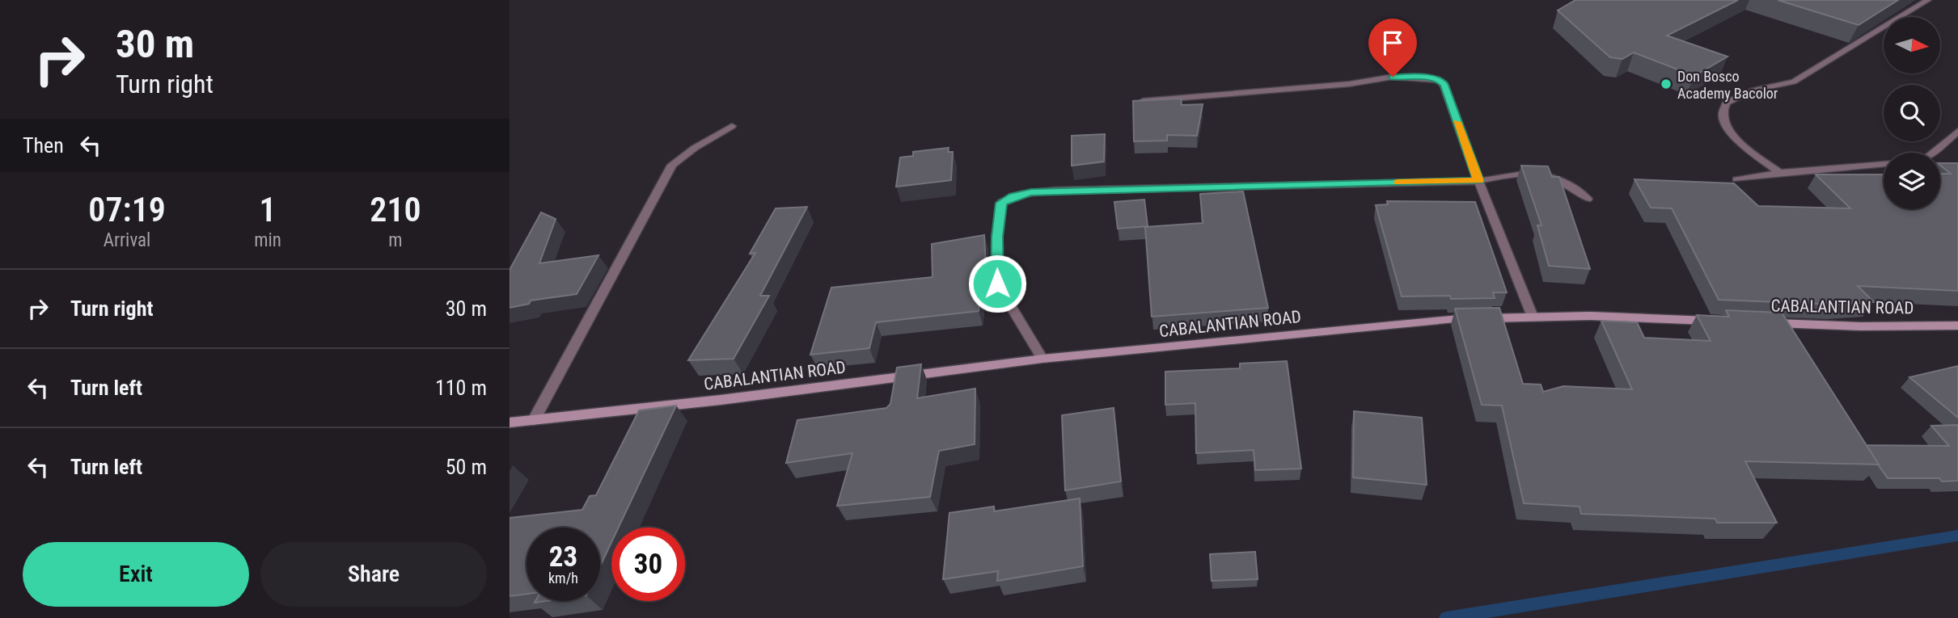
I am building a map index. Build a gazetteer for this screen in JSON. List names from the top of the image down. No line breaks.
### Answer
{"streets":{"street":["CABALANTIAN ROAD"]},"places":["Don Bosco Academy Bacolor"],"north":"right","page":{"turn":["30 m","Turn right"],"then":"Then","eta":["07:19","Arrival","1","min","210","m"],"list":[{"name":"Turn right","value":"30 m"},{"name":"Turn left","value":"110 m"},{"name":"Turn left","value":"50 m"}],"speed":"23 km/h","limit":"30","buttons":["Exit","Share"]}}
